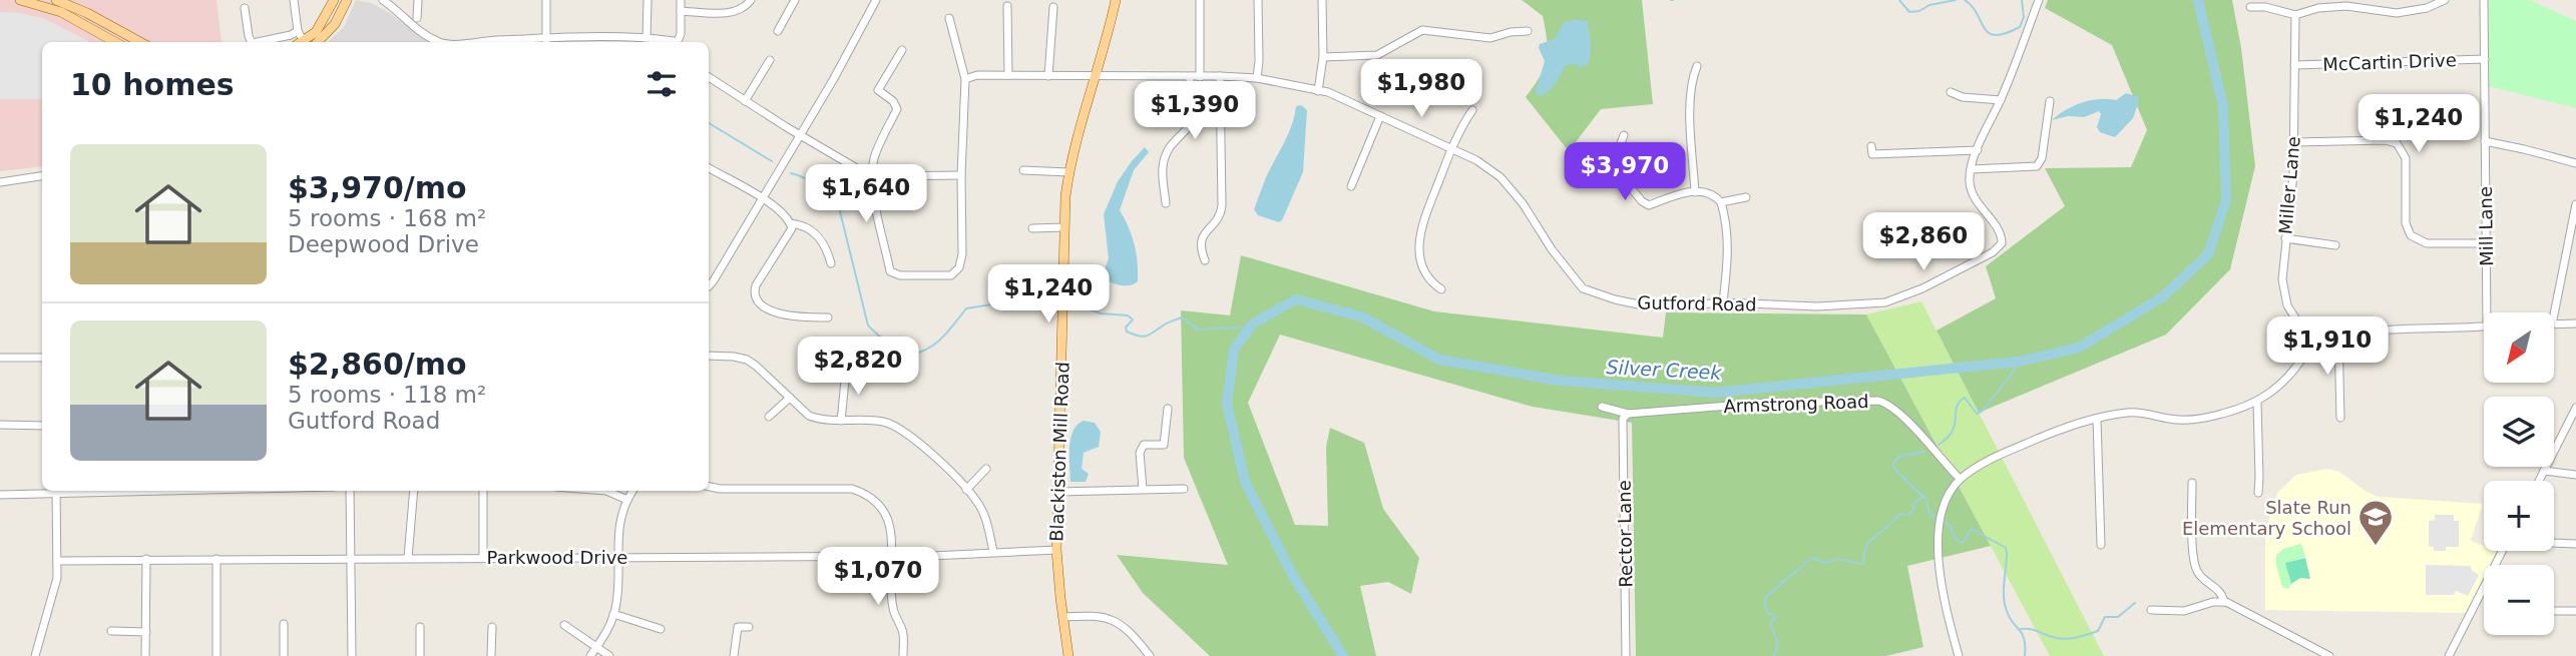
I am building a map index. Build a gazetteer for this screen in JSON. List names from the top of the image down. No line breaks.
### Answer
{"streets":{"main road":["Blackiston Mill Road"],"street":["McCartin Drive","Miller Lane","Mill Lane","Gutford Road","Armstrong Road","Rector Lane","Parkwood Drive"]},"crossings":[["McCartin Drive","Miller Lane"],["McCartin Drive","Mill Lane"],["Gutford Road","Blackiston Mill Road"],["Armstrong Road","Rector Lane"],["Blackiston Mill Road","Parkwood Drive"]],"water":["Silver Creek"],"places":{"school or university":["Slate Run Elementary School"]},"north":"bottom left","page":{"heading":"10 homes","price":["$1,980","$1,390","$1,240","$3,970","$1,640","$2,860","$1,240","$1,910","$2,820","$1,070"],"list":[{"name":"$3,970/mo","note":"5 rooms · 168 m² · Deepwood Drive"},{"name":"$2,860/mo","note":"5 rooms · 118 m² · Gutford Road"}],"map_buttons":["+","−"]}}
